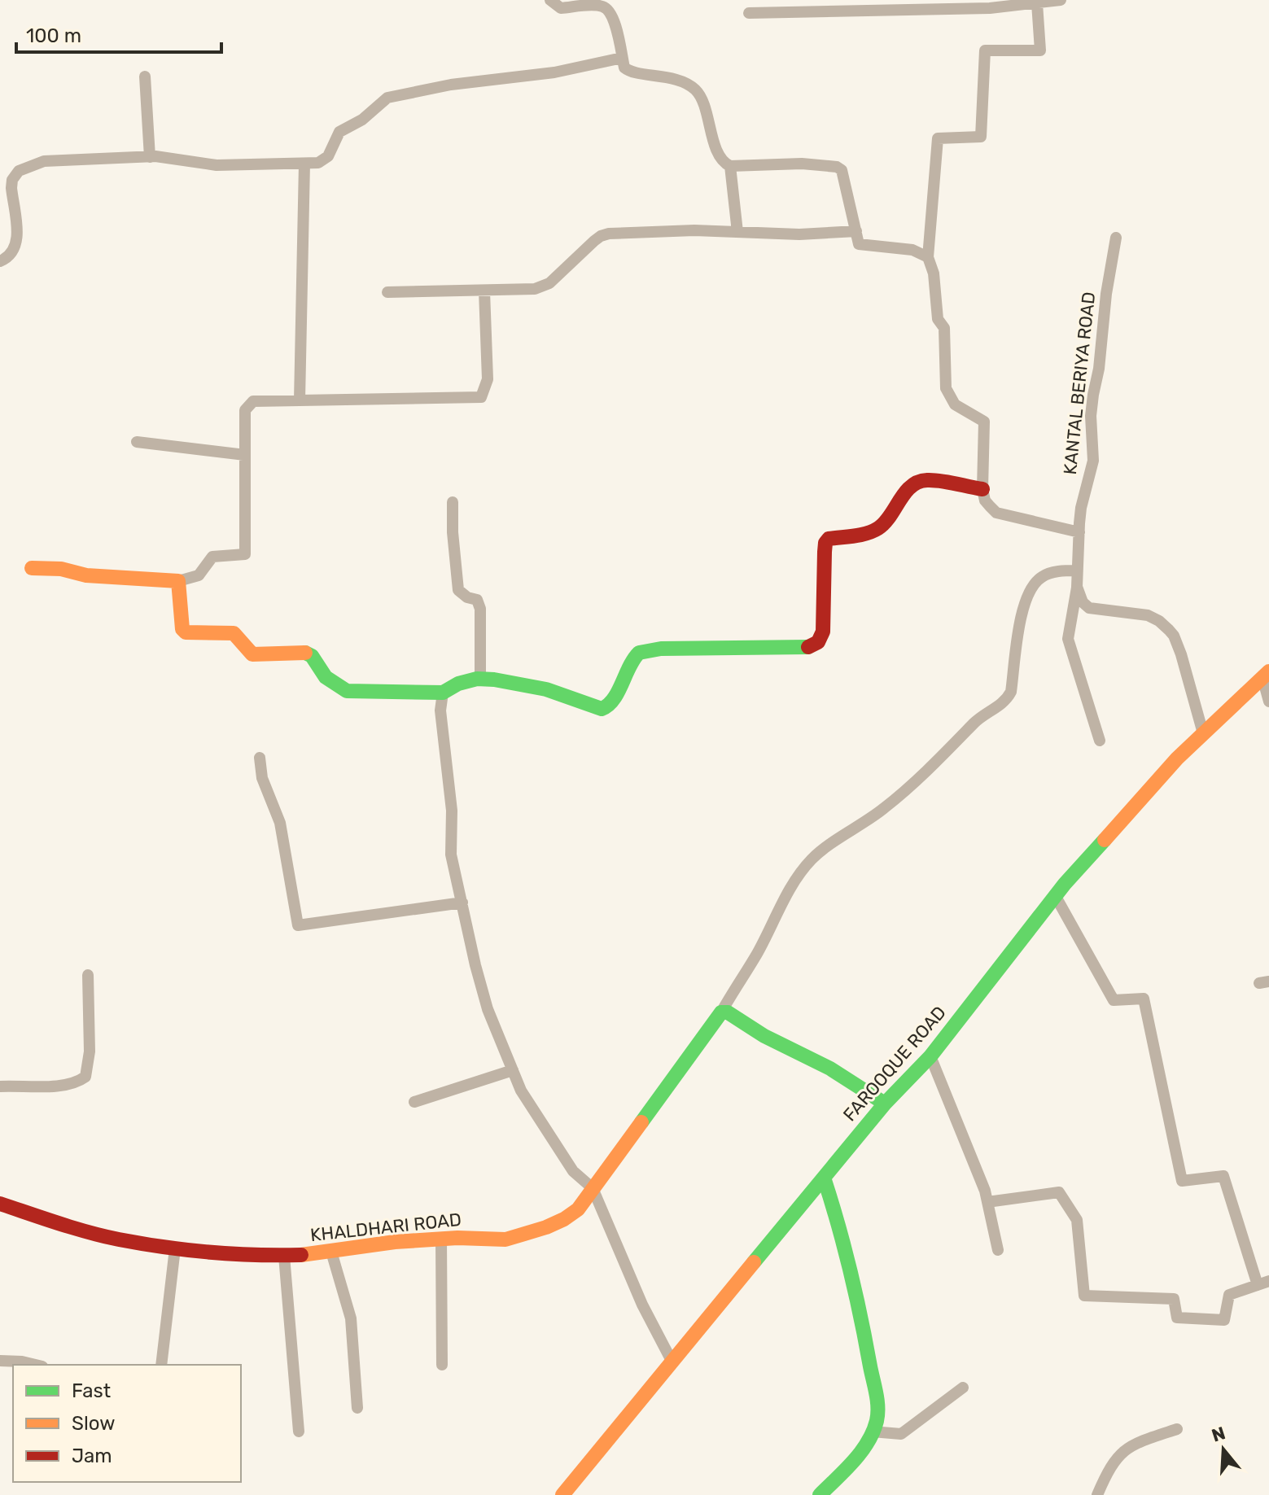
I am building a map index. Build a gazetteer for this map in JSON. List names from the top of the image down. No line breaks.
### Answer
{"streets":{"street":["KANTAL BERIYA ROAD","FAROOQUE ROAD","KHALDHARI ROAD"]},"legend":["Fast","Slow","Jam"],"scale_bar":"100 m","north":"top"}
